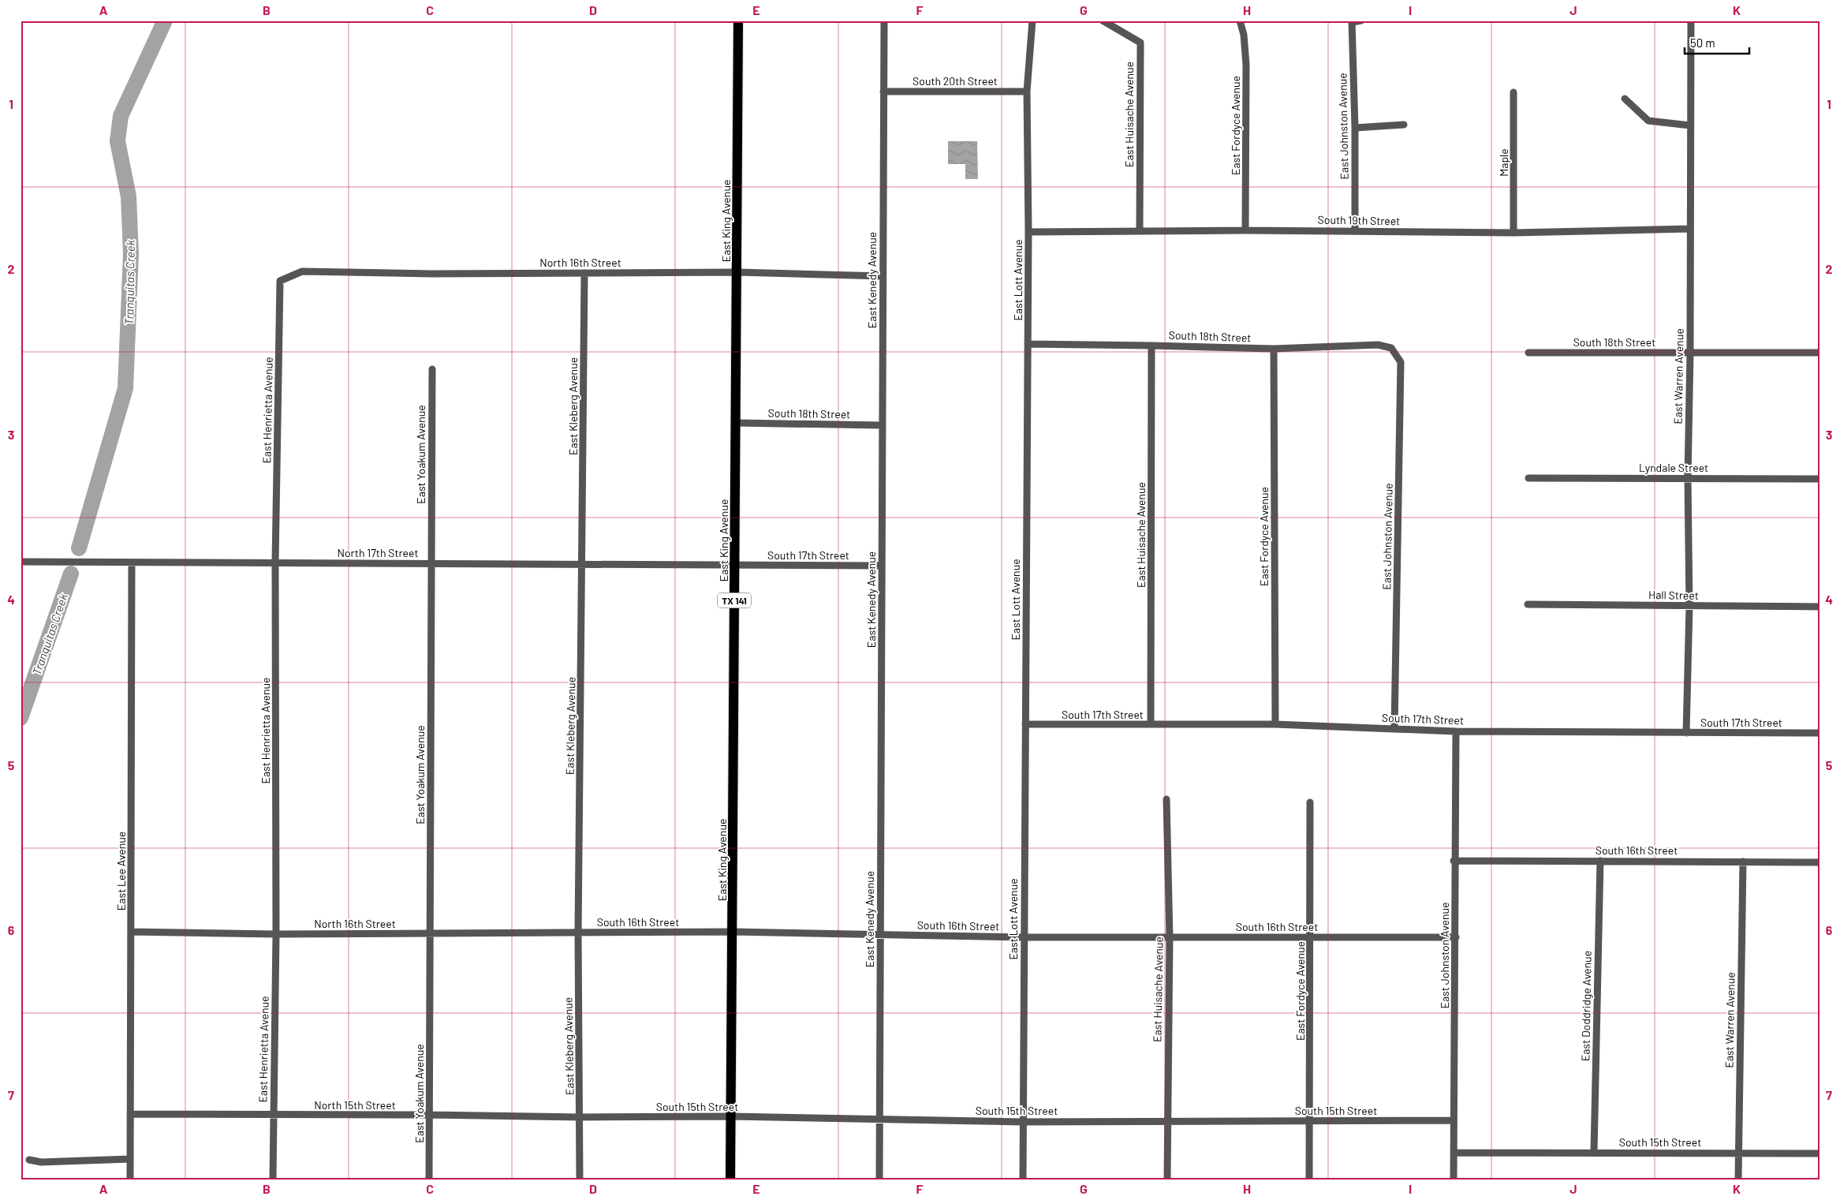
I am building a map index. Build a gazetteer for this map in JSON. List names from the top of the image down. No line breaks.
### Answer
{"streets":{"main road":["East King Avenue","TX 141"],"street":["South 20th Street","East Huisache Avenue","East Fordyce Avenue","East Johnston Avenue","Maple","South 19th Street","North 16th Street","East Kenedy Avenue","East Lott Avenue","South 18th Street","East Warren Avenue","East Kleberg Avenue","East Henrietta Avenue","East Yoakum Avenue","Lyndale Street","North 17th Street","South 17th Street","Hall Street","South 16th Street","East Lee Avenue","East Doddridge Avenue","North 15th Street","South 15th Street"]},"crossings":[["South 20th Street","East Kenedy Avenue"],["South 20th Street","East Lott Avenue"],["East Huisache Avenue","South 19th Street"],["East Huisache Avenue","South 18th Street"],["East Huisache Avenue","South 17th Street"],["East Huisache Avenue","South 16th Street"],["East Huisache Avenue","South 15th Street"],["East Fordyce Avenue","South 19th Street"],["East Fordyce Avenue","South 18th Street"],["East Fordyce Avenue","South 17th Street"],["East Fordyce Avenue","South 16th Street"],["East Fordyce Avenue","South 15th Street"],["East Johnston Avenue","South 19th Street"],["East Johnston Avenue","South 18th Street"],["East Johnston Avenue","South 17th Street"],["East Johnston Avenue","South 16th Street"],["East Johnston Avenue","South 15th Street"],["Maple","South 19th Street"],["South 19th Street","East Lott Avenue"],["South 19th Street","East Warren Avenue"],["East King Avenue","North 16th Street"],["East King Avenue","South 18th Street"],["East King Avenue","North 17th Street"],["East King Avenue","South 17th Street"],["East King Avenue","South 16th Street"],["East King Avenue","South 15th Street"],["North 16th Street","East Kenedy Avenue"],["North 16th Street","East Kleberg Avenue"],["North 16th Street","East Henrietta Avenue"],["North 16th Street","East Yoakum Avenue"],["North 16th Street","South 16th Street"],["North 16th Street","East Lee Avenue"],["East Kenedy Avenue","South 18th Street"],["East Kenedy Avenue","South 17th Street"],["East Kenedy Avenue","South 16th Street"],["East Kenedy Avenue","South 15th Street"],["East Lott Avenue","South 18th Street"],["East Lott Avenue","South 17th Street"],["East Lott Avenue","South 16th Street"],["East Lott Avenue","South 15th Street"],["South 18th Street","East Warren Avenue"],["East Warren Avenue","Lyndale Street"],["East Warren Avenue","South 17th Street"],["East Warren Avenue","Hall Street"],["East Warren Avenue","South 16th Street"],["East Warren Avenue","South 15th Street"],["East Kleberg Avenue","North 17th Street"],["East Kleberg Avenue","South 16th Street"],["East Kleberg Avenue","North 15th Street"],["East Kleberg Avenue","South 15th Street"],["East Henrietta Avenue","North 17th Street"],["East Henrietta Avenue","North 15th Street"],["East Yoakum Avenue","North 17th Street"],["East Yoakum Avenue","North 15th Street"],["North 17th Street","South 17th Street"],["North 17th Street","East Lee Avenue"],["South 16th Street","East Doddridge Avenue"],["East Lee Avenue","North 15th Street"],["East Doddridge Avenue","South 15th Street"],["North 15th Street","South 15th Street"]],"water":["Tranquitas Creek"],"scale_bar":"50 m","grid":{"columns":["A","B","C","D","E","F","G","H","I","J","K"],"rows":["1","2","3","4","5","6","7"]}}
